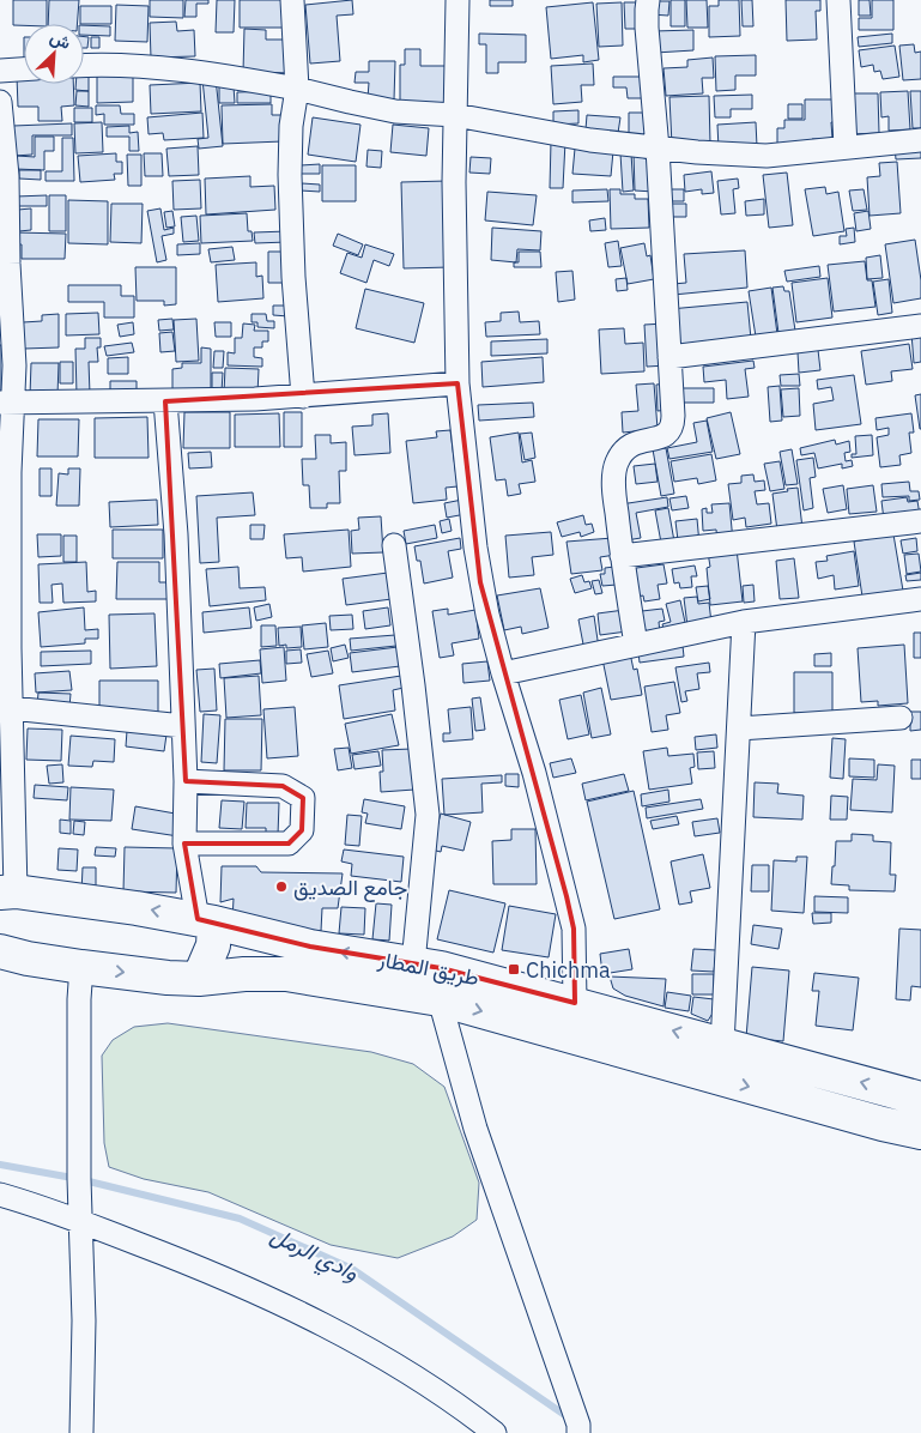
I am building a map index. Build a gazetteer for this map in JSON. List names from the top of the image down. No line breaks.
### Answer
{"streets":{"main road":["طريق المطار"]},"water":["وادي الرمل"],"places":{"other":["جامع الصديق"],"transit":["Chichma"]},"north":"top right"}
